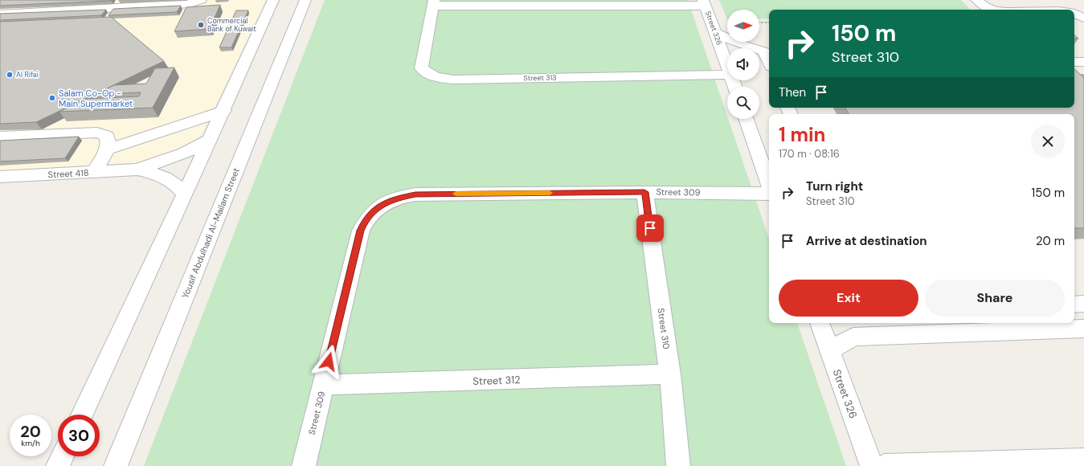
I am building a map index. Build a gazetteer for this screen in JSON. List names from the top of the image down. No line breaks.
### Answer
{"streets":{"street":["Street 326","Street 313","Street 418","Street 309","Yousif Abdulhadi Al-Mailam Street","Street 310","Street 312"]},"crossings":[["Street 309","Street 310"],["Street 309","Street 312"],["Street 310","Street 312"]],"places":["Commercial Bank of Kuwait","Al Rifai","Salam Co-Op - Main Supermarket"],"north":"right","page":{"turn":["150 m","Street 310"],"then":"Then","heading":["1 min","170 m · 08:16"],"list":[{"name":"Turn right","note":"Street 310","value":"150 m"},{"name":"Arrive at destination","value":"20 m"}],"buttons":["Exit","Share"],"speed":"20 km/h","limit":"30"}}
